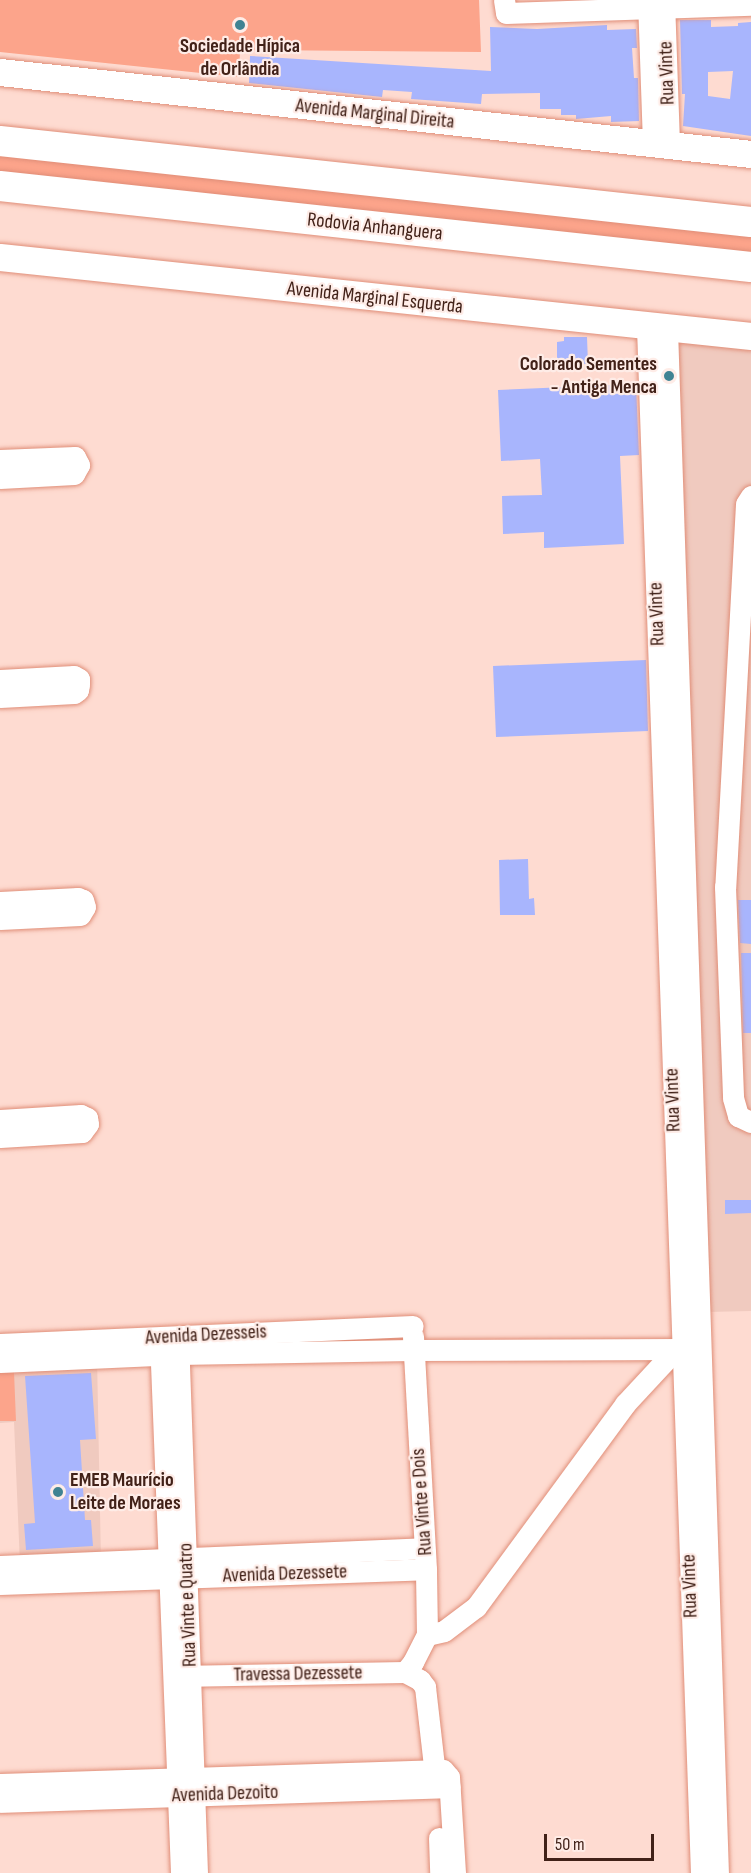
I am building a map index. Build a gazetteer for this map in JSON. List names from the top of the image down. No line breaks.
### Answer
{"streets":{"highway":["Rodovia Anhanguera"],"main road":["Avenida Marginal Direita","Avenida Marginal Esquerda"],"street":["Rua Vinte","Avenida Dezesseis","Rua Vinte e Dois","Avenida Dezessete","Rua Vinte e Quatro","Travessa Dezessete","Avenida Dezoito"]},"crossings":[["Rua Vinte","Avenida Marginal Direita"],["Rua Vinte","Avenida Marginal Esquerda"],["Rua Vinte","Avenida Dezesseis"],["Avenida Dezesseis","Rua Vinte e Dois"],["Avenida Dezesseis","Rua Vinte e Quatro"],["Rua Vinte e Dois","Avenida Dezessete"],["Rua Vinte e Dois","Travessa Dezessete"],["Avenida Dezessete","Rua Vinte e Quatro"],["Rua Vinte e Quatro","Travessa Dezessete"],["Rua Vinte e Quatro","Avenida Dezoito"]],"places":["Sociedade Hípica de Orlândia","Colorado Sementes - Antiga Menca","EMEB Maurício Leite de Moraes"],"scale_bar":"50 m"}
